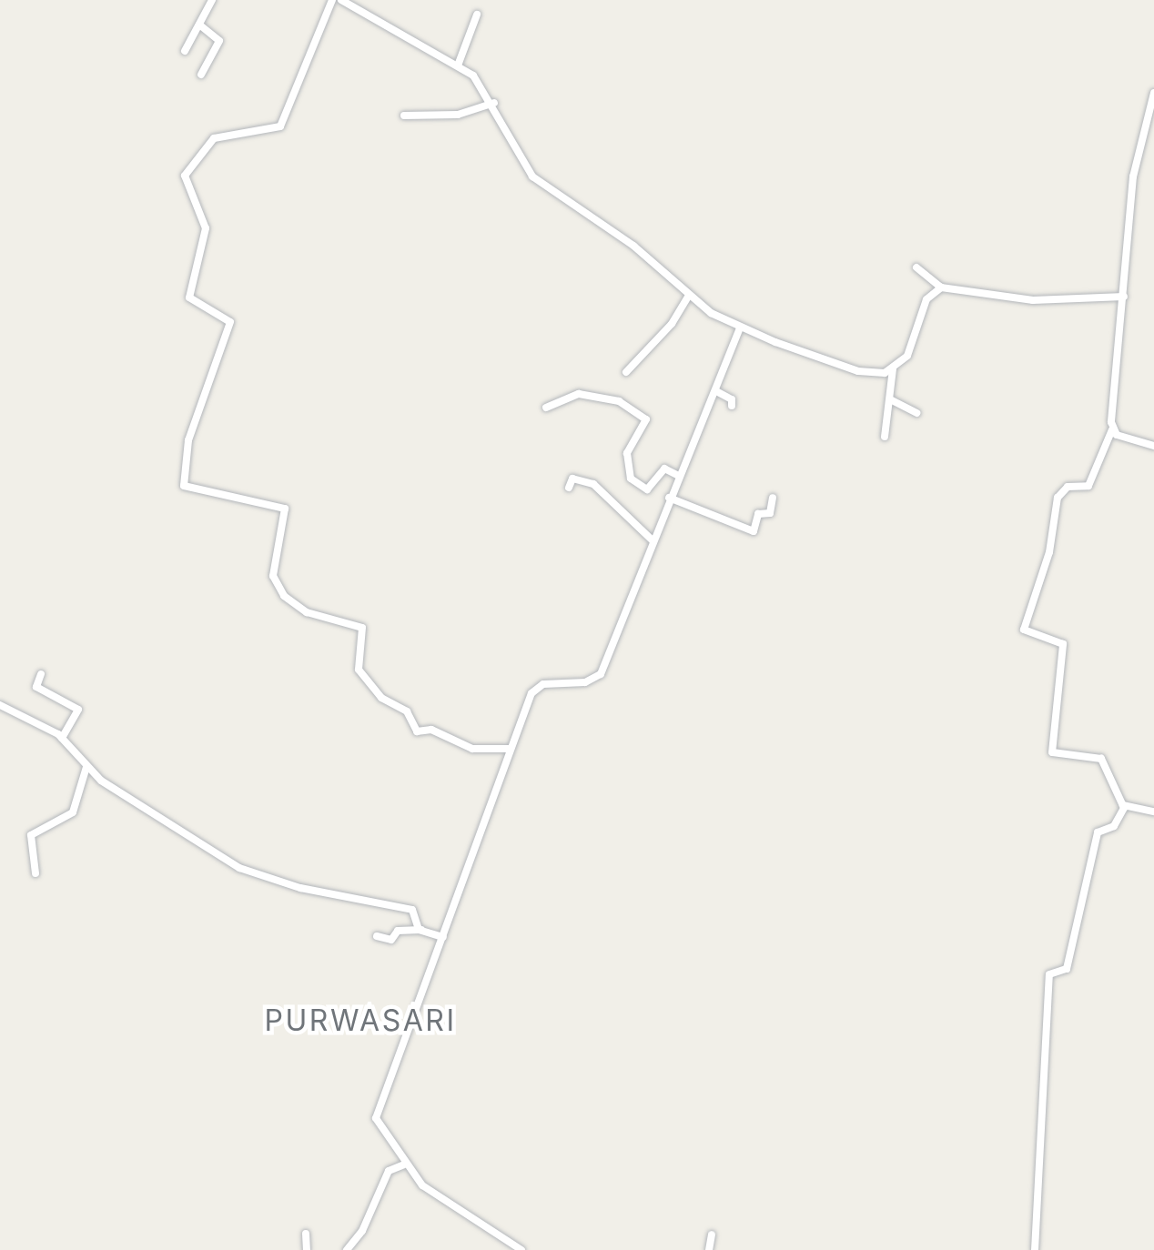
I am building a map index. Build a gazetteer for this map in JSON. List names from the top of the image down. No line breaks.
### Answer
{"districts":["PURWASARI"]}
